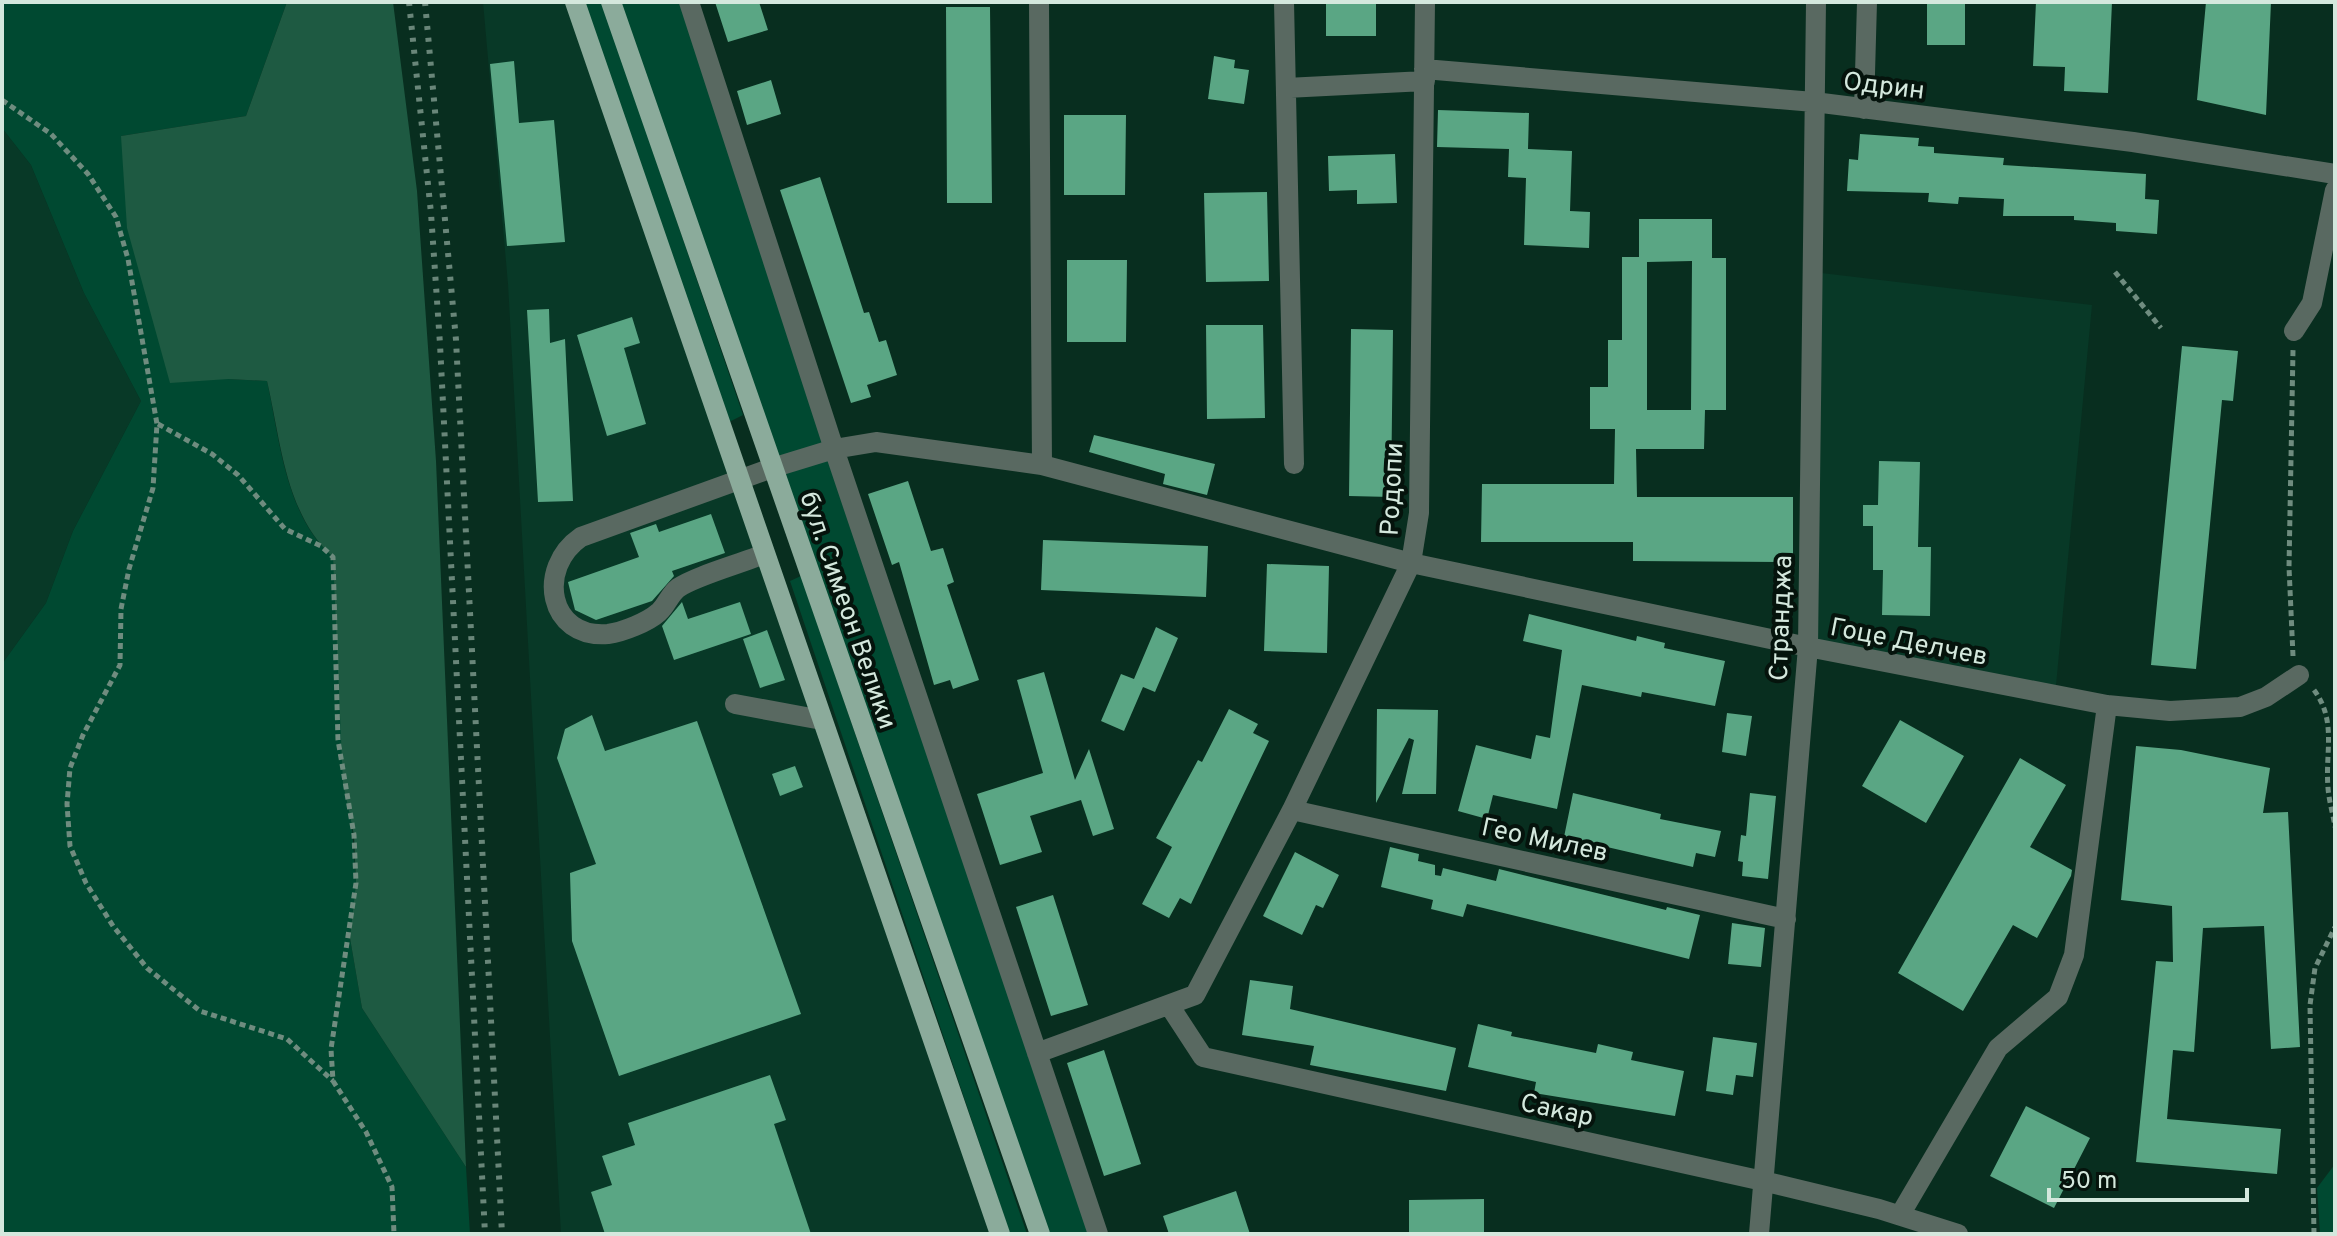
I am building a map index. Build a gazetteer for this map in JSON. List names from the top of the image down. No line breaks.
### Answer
{"streets":{"main road":["бул. Симеон Велики"],"street":["Одрин","Родопи","Странджа","Гоце Делчев","Гео Милев","Сакар"]},"crossings":[["Одрин","Родопи"],["Одрин","Странджа"],["Родопи","Гоце Делчев"],["Родопи","Гео Милев"],["Родопи","Сакар"],["бул. Симеон Велики","Гоце Делчев"],["Странджа","Гоце Делчев"],["Странджа","Гео Милев"],["Странджа","Сакар"]],"scale_bar":"50 m"}
